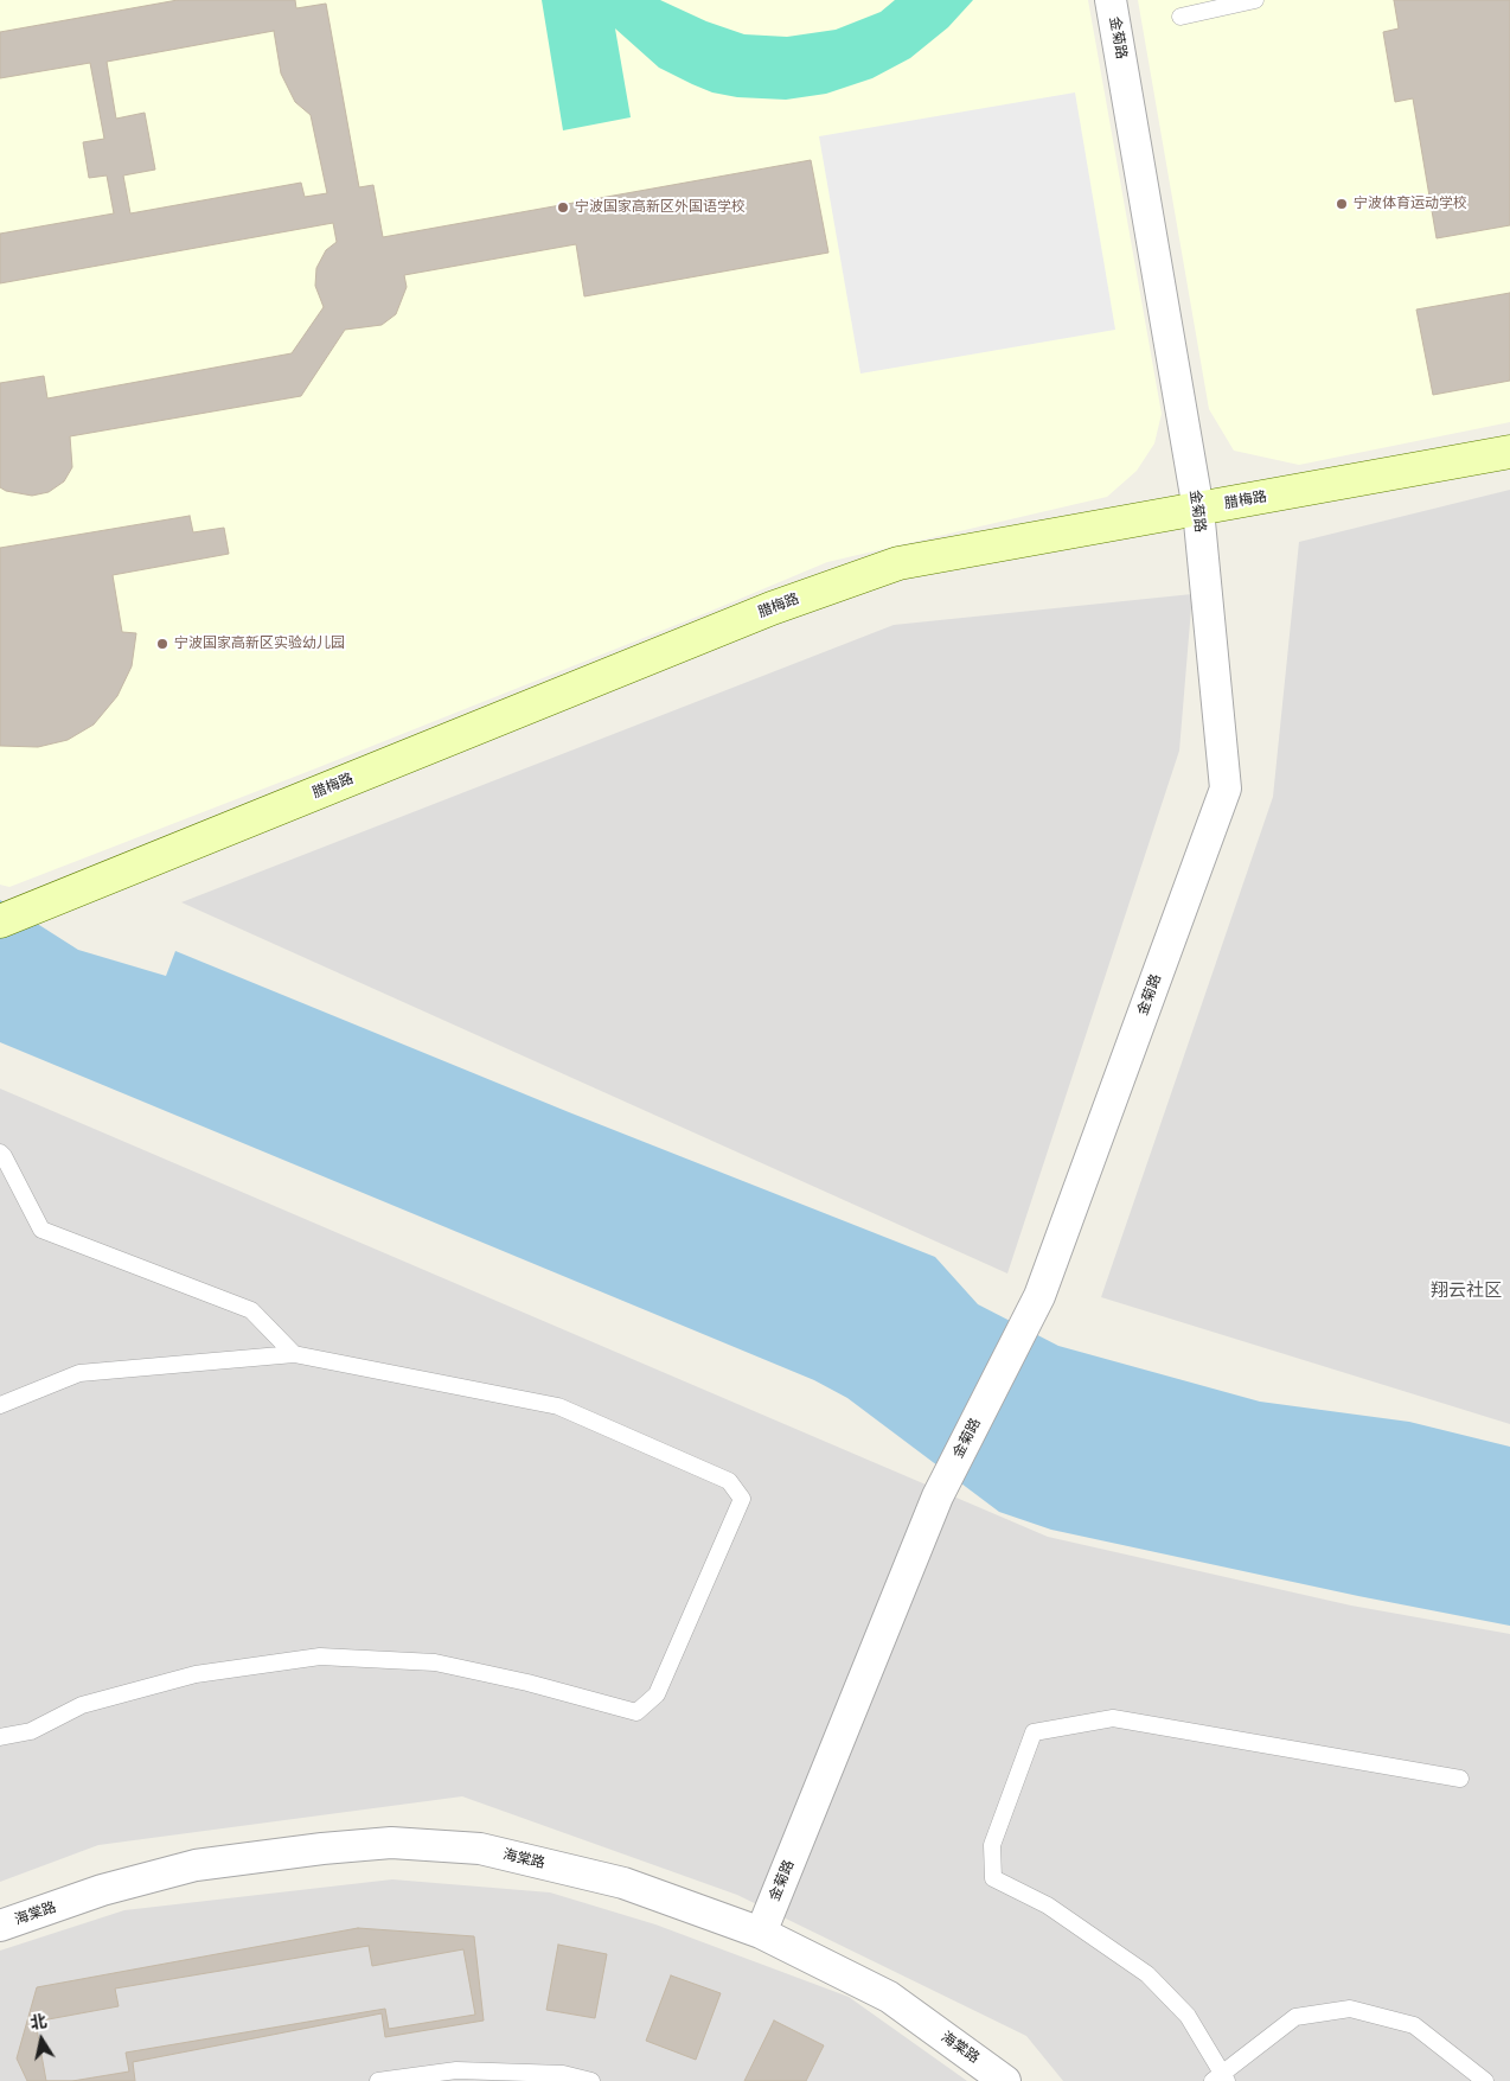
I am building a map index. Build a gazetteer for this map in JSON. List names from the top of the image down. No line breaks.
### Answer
{"streets":{"street":["金菊路","腊梅路","海棠路"]},"crossings":[["金菊路","腊梅路"],["金菊路","海棠路"]],"districts":["翔云社区"],"places":["宁波体育运动学校","宁波国家高新区外国语学校","宁波国家高新区实验幼儿园"],"north":"top"}
